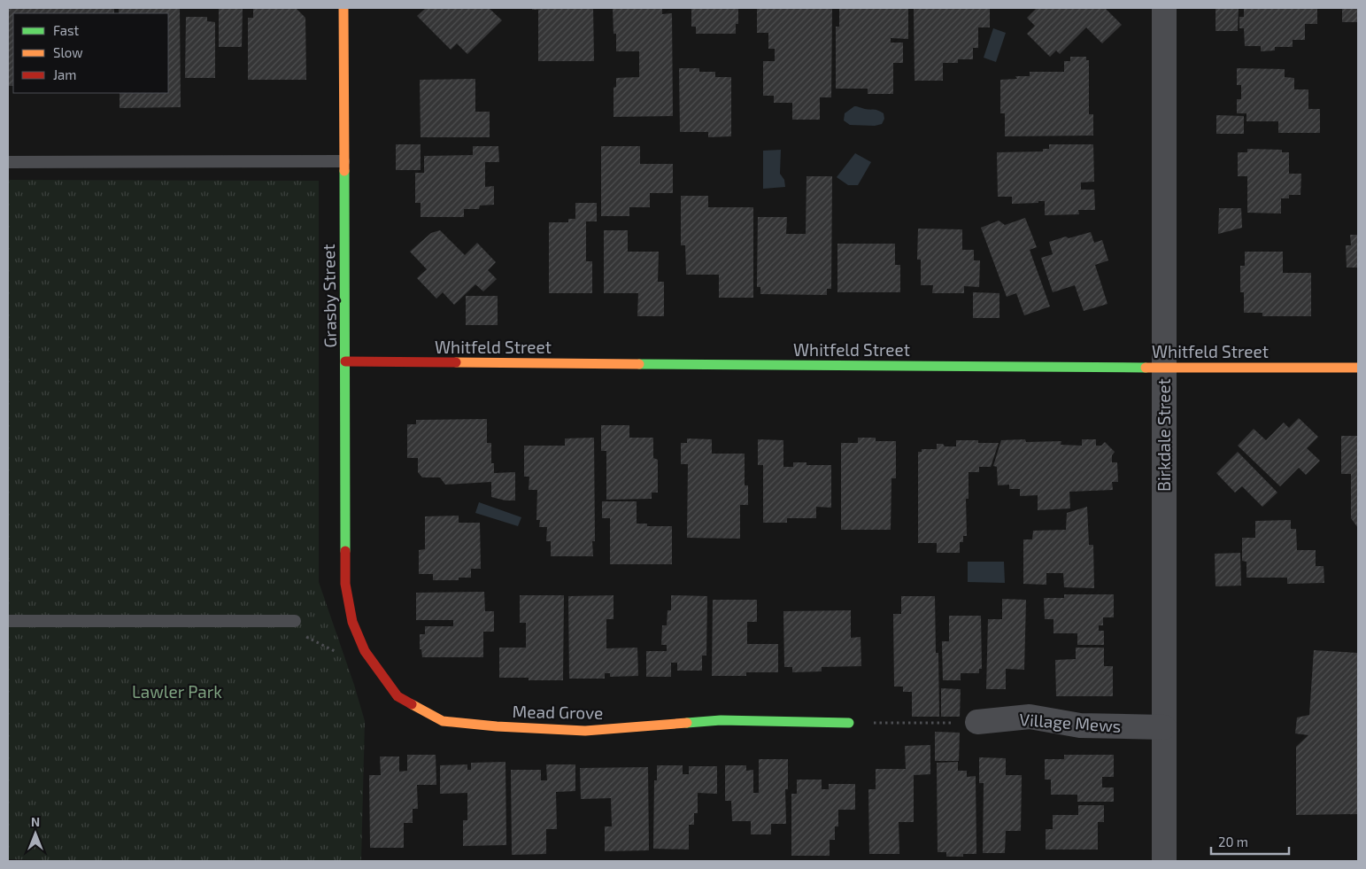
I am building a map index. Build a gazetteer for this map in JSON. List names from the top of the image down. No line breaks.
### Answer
{"streets":{"street":["Grasby Street","Whitfeld Street","Birkdale Street","Mead Grove","Village Mews"]},"crossings":[["Grasby Street","Whitfeld Street"],["Grasby Street","Mead Grove"],["Whitfeld Street","Birkdale Street"],["Birkdale Street","Village Mews"]],"parks":["Lawler Park"],"legend":["Fast","Slow","Jam"],"scale_bar":"20 m","north":"top"}
